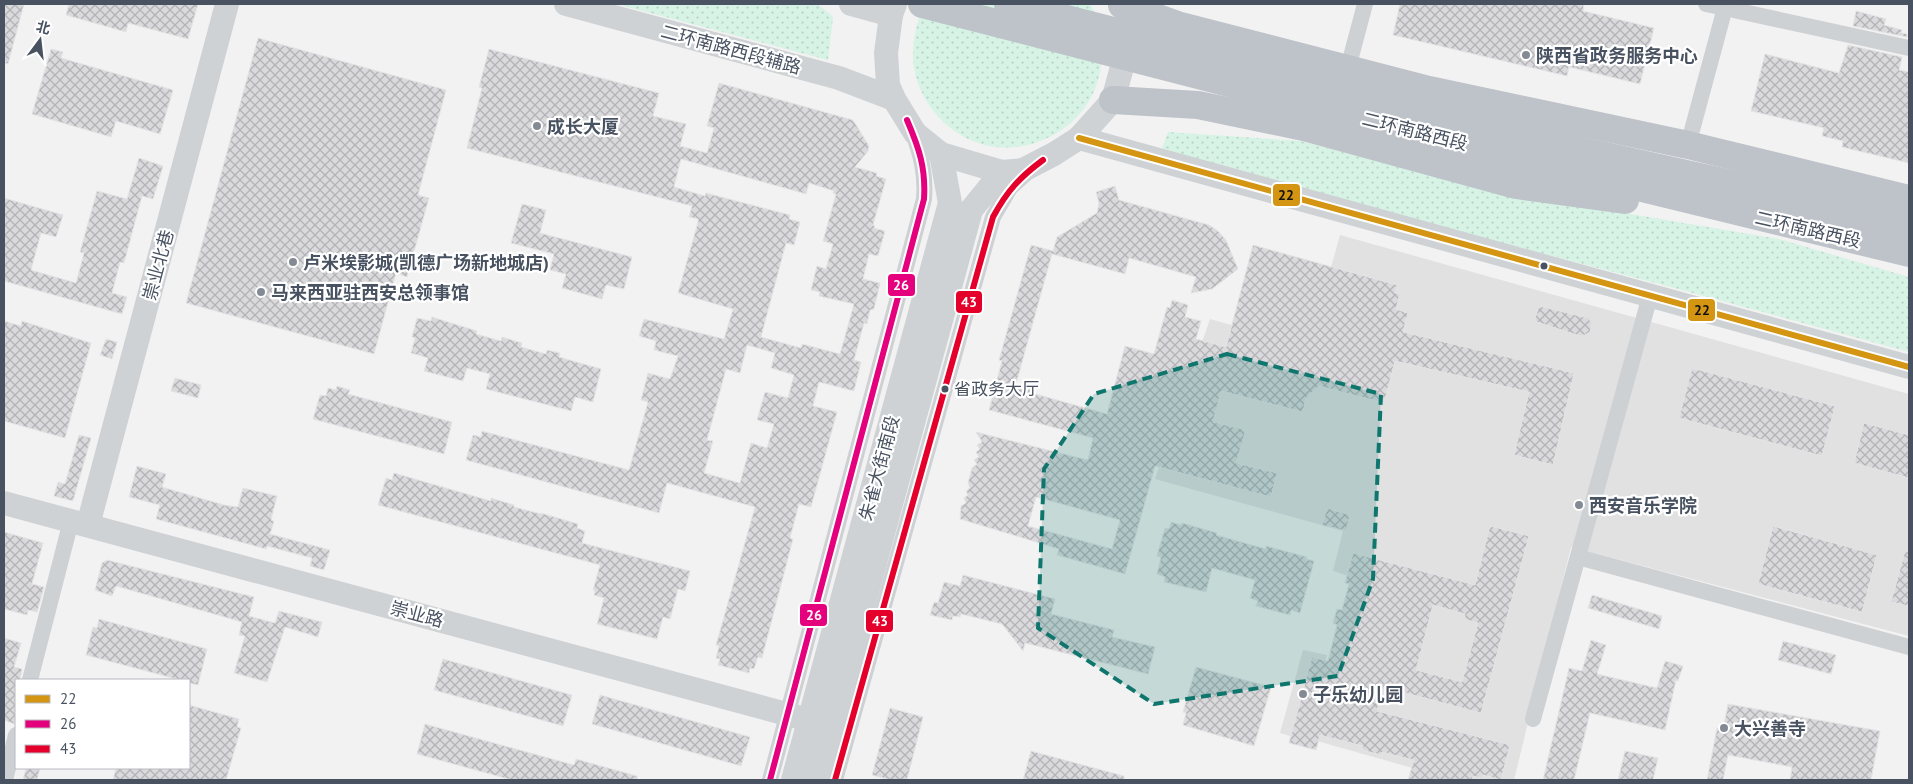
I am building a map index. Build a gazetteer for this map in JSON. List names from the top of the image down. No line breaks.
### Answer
{"streets":{"highway":["二环南路西段"],"main road":["二环南路西段辅路","崇业北巷","朱雀大街南段","崇业路"]},"crossings":[["崇业北巷","崇业路"],["朱雀大街南段","崇业路"]],"places":["陕西省政务服务中心","成长大厦","卢米埃影城(凯德广场新地城店)","马来西亚驻西安总领事馆","省政务大厅","西安音乐学院","子乐幼儿园","大兴善寺"],"lines":["transit line 26","transit line 22","transit line 43"],"legend":["22","26","43"],"north":"top"}
